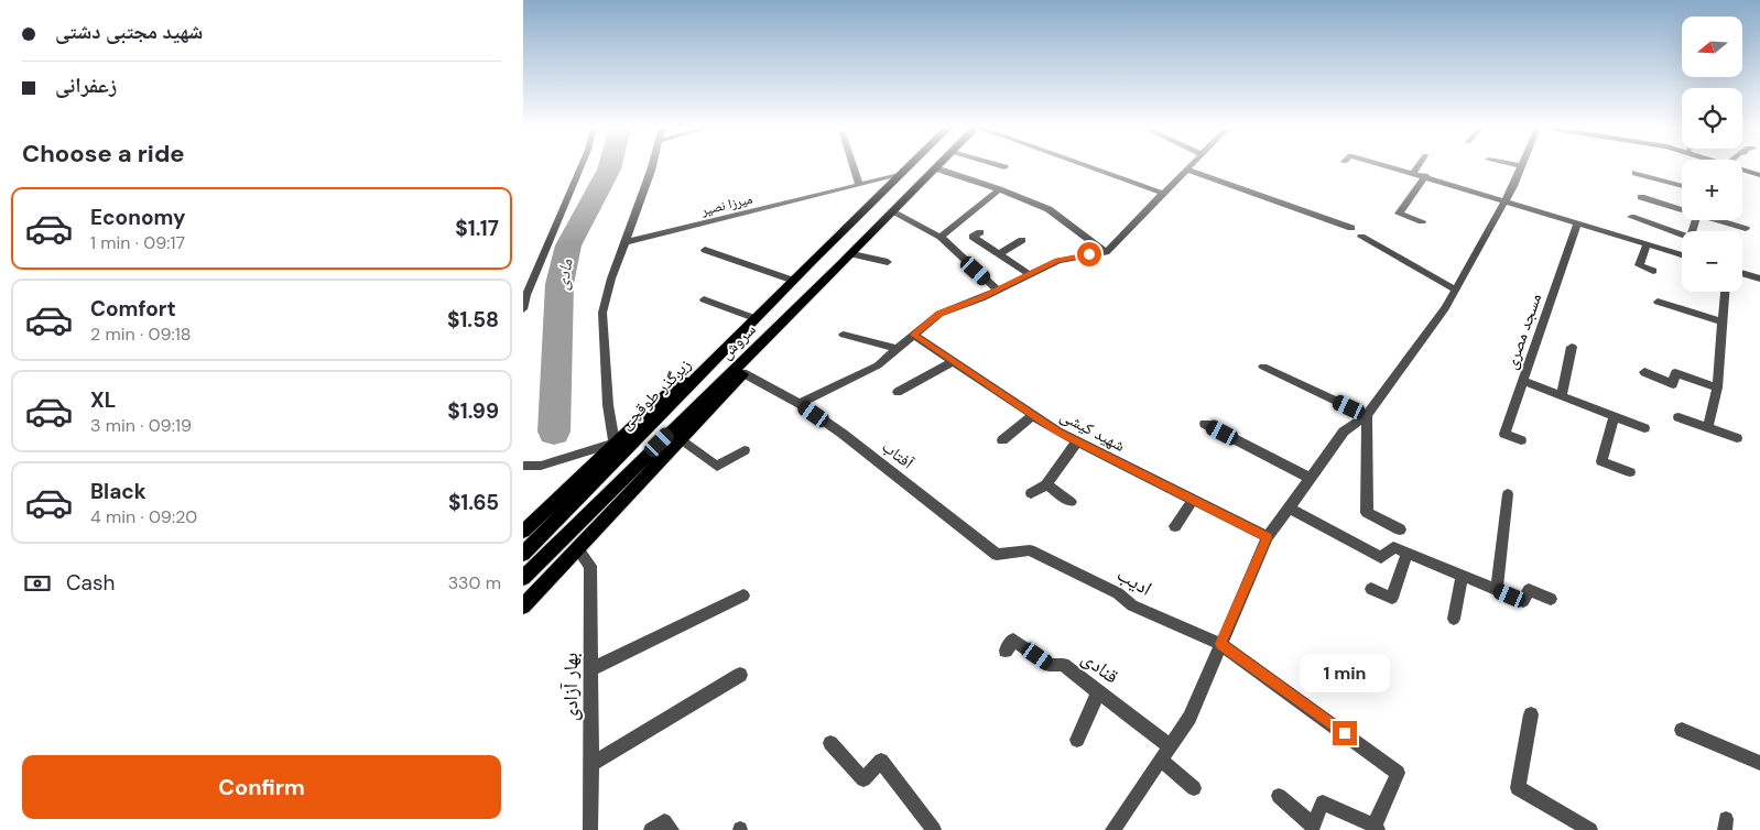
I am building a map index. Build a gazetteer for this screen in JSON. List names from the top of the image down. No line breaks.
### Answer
{"streets":{"main road":["سروش","زیرگذر طوقچی"],"street":["میرزا نصیر","مسجد مصری","شهید کیشی","آفتاب","ادیب","قنادی","بهار آزادی"]},"crossings":[["آفتاب","ادیب"]],"water":["مادی"],"north":"left","page":{"banner":["شهید مجتبی دشتی","زعفرانی"],"map_buttons":["+","−"],"heading":"Choose a ride","list":[{"name":"Economy","note":"1 min · 09:17","value":"$1.17"},{"name":"Comfort","note":"2 min · 09:18","value":"$1.58"},{"name":"XL","note":"3 min · 09:19","value":"$1.99"},{"name":"Black","note":"4 min · 09:20","value":"$1.65"}],"pay":["Cash","330 m"],"bubble":"1 min","buttons":"Confirm"}}
